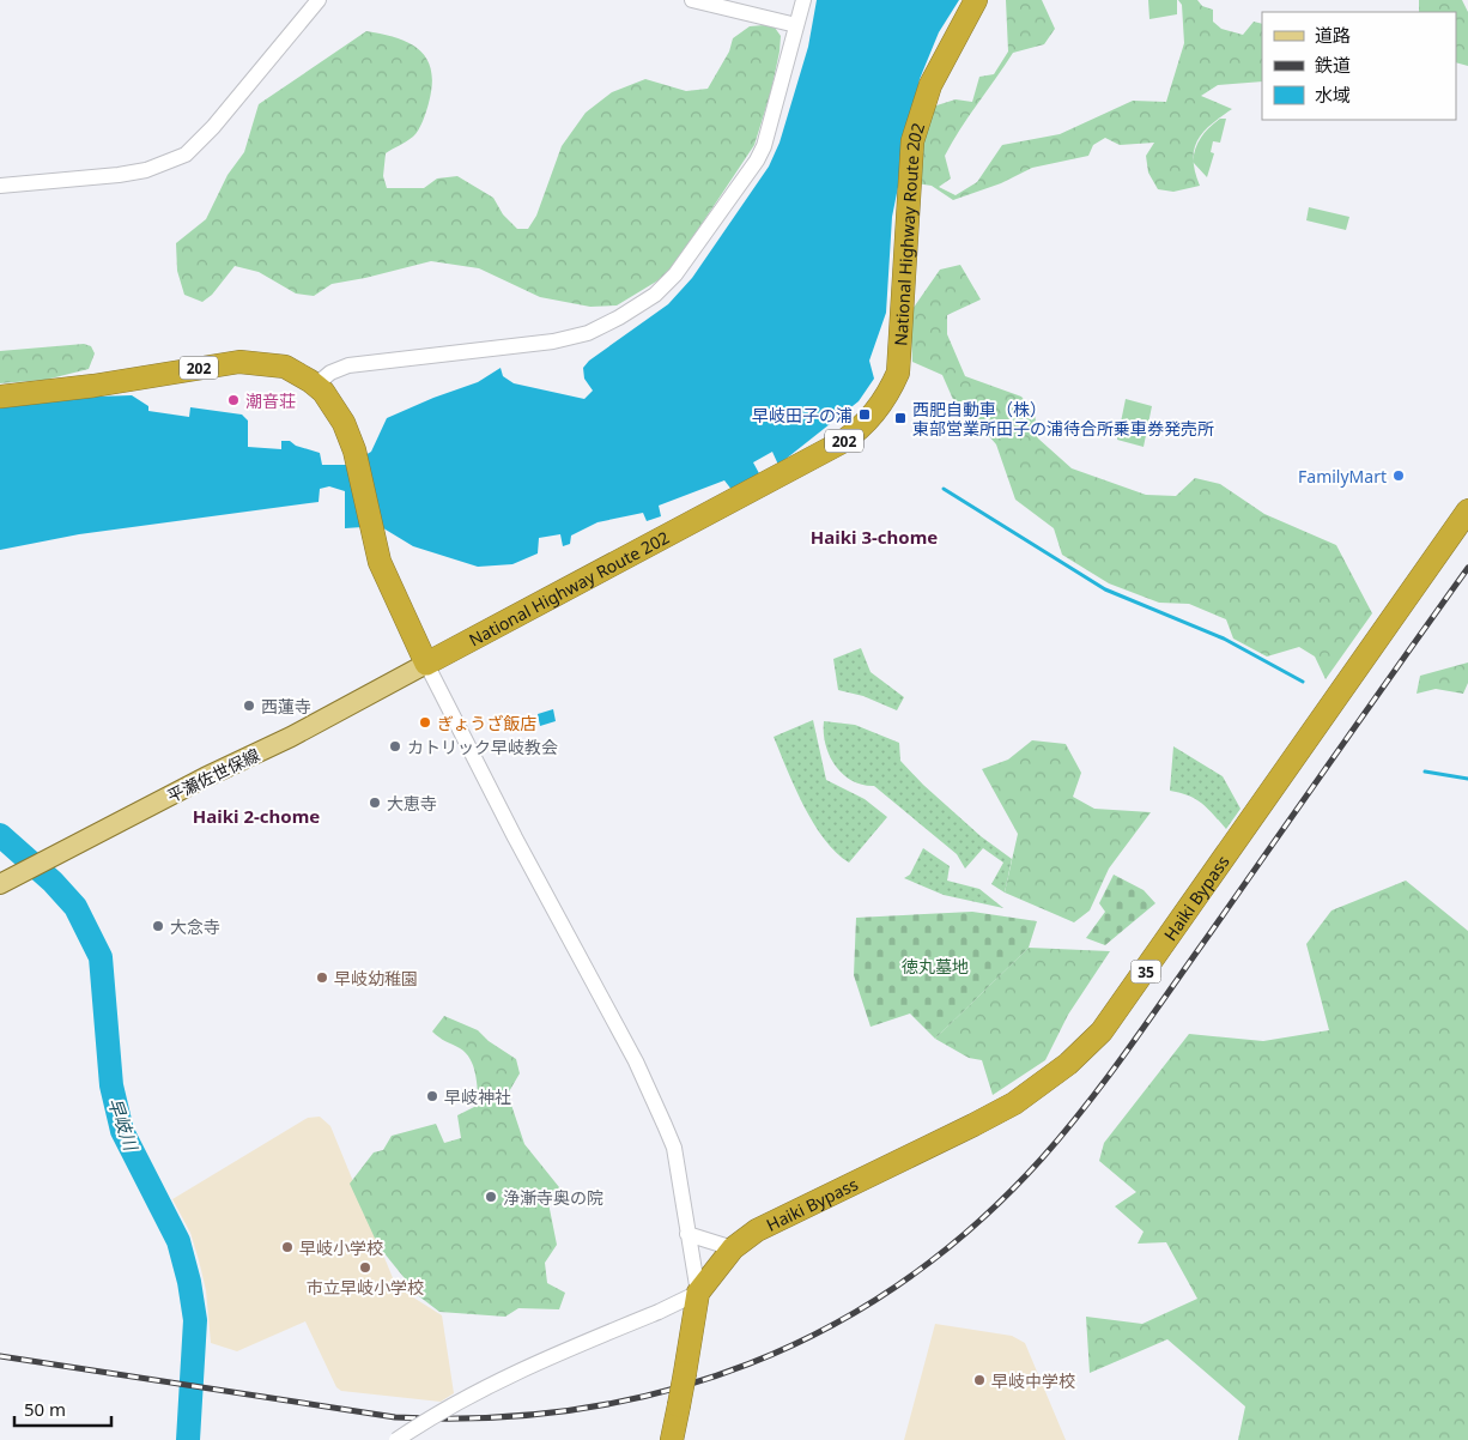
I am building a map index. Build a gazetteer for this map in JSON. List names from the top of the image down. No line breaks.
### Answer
{"streets":{"highway":["National Highway Route 202","202","Haiki Bypass","35"],"main road":["平瀬佐世保線"]},"crossings":[["National Highway Route 202","202"],["National Highway Route 202","平瀬佐世保線"],["202","平瀬佐世保線"],["Haiki Bypass","35"]],"districts":["Haiki 3-chome","Haiki 2-chome"],"water":["早岐川"],"parks":["徳丸墓地"],"places":{"other":["潮音荘","FamilyMart","西蓮寺","ぎょうざ飯店","カトリック早岐教会","大恵寺","大念寺","早岐幼稚園","早岐神社","浄漸寺奥の院","早岐小学校","市立早岐小学校","早岐中学校"],"transit":["早岐田子の浦","西肥自動車（株） 東部営業所田子の浦待合所乗車券発売所"]},"legend":["道路","鉄道","水域"],"scale_bar":"50 m"}
